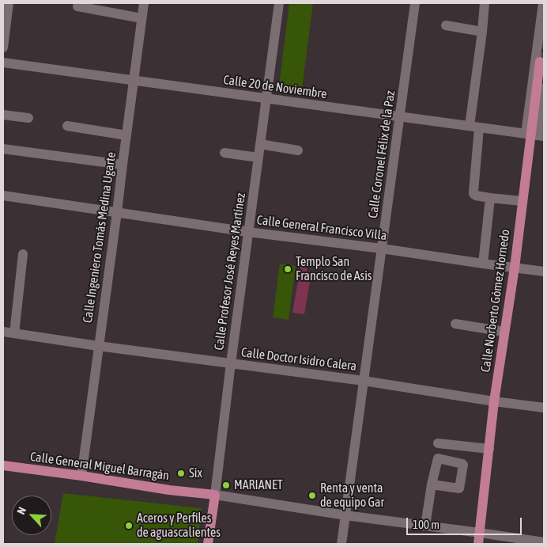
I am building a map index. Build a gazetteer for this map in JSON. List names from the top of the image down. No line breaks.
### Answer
{"streets":{"main road":["Calle Profesor José Reyes Martínez","Calle Norberto Gómez Hornedo","Calle General Miguel Barragán"],"street":["Calle 20 de Noviembre","Calle Coronel Félix de la Paz","Calle General Francisco Villa","Calle Ingeniero Tomás Medina Ugarte","Calle Doctor Isidro Calera"]},"crossings":[["Calle 20 de Noviembre","Calle Coronel Félix de la Paz"],["Calle 20 de Noviembre","Calle Ingeniero Tomás Medina Ugarte"],["Calle 20 de Noviembre","Calle Profesor José Reyes Martínez"],["Calle 20 de Noviembre","Calle Norberto Gómez Hornedo"],["Calle Coronel Félix de la Paz","Calle General Francisco Villa"],["Calle Coronel Félix de la Paz","Calle Doctor Isidro Calera"],["Calle Coronel Félix de la Paz","Calle General Miguel Barragán"],["Calle General Francisco Villa","Calle Ingeniero Tomás Medina Ugarte"],["Calle General Francisco Villa","Calle Profesor José Reyes Martínez"],["Calle General Francisco Villa","Calle Norberto Gómez Hornedo"],["Calle Ingeniero Tomás Medina Ugarte","Calle Doctor Isidro Calera"],["Calle Ingeniero Tomás Medina Ugarte","Calle General Miguel Barragán"],["Calle Profesor José Reyes Martínez","Calle Doctor Isidro Calera"],["Calle Profesor José Reyes Martínez","Calle General Miguel Barragán"],["Calle Norberto Gómez Hornedo","Calle Doctor Isidro Calera"],["Calle Norberto Gómez Hornedo","Calle General Miguel Barragán"]],"places":["Templo San Francisco de Asis","Six","MARIANET","Renta y venta de equipo Gar","Aceros y Perfiles de aguascalientes"],"scale_bar":"100 m","north":"top left"}
